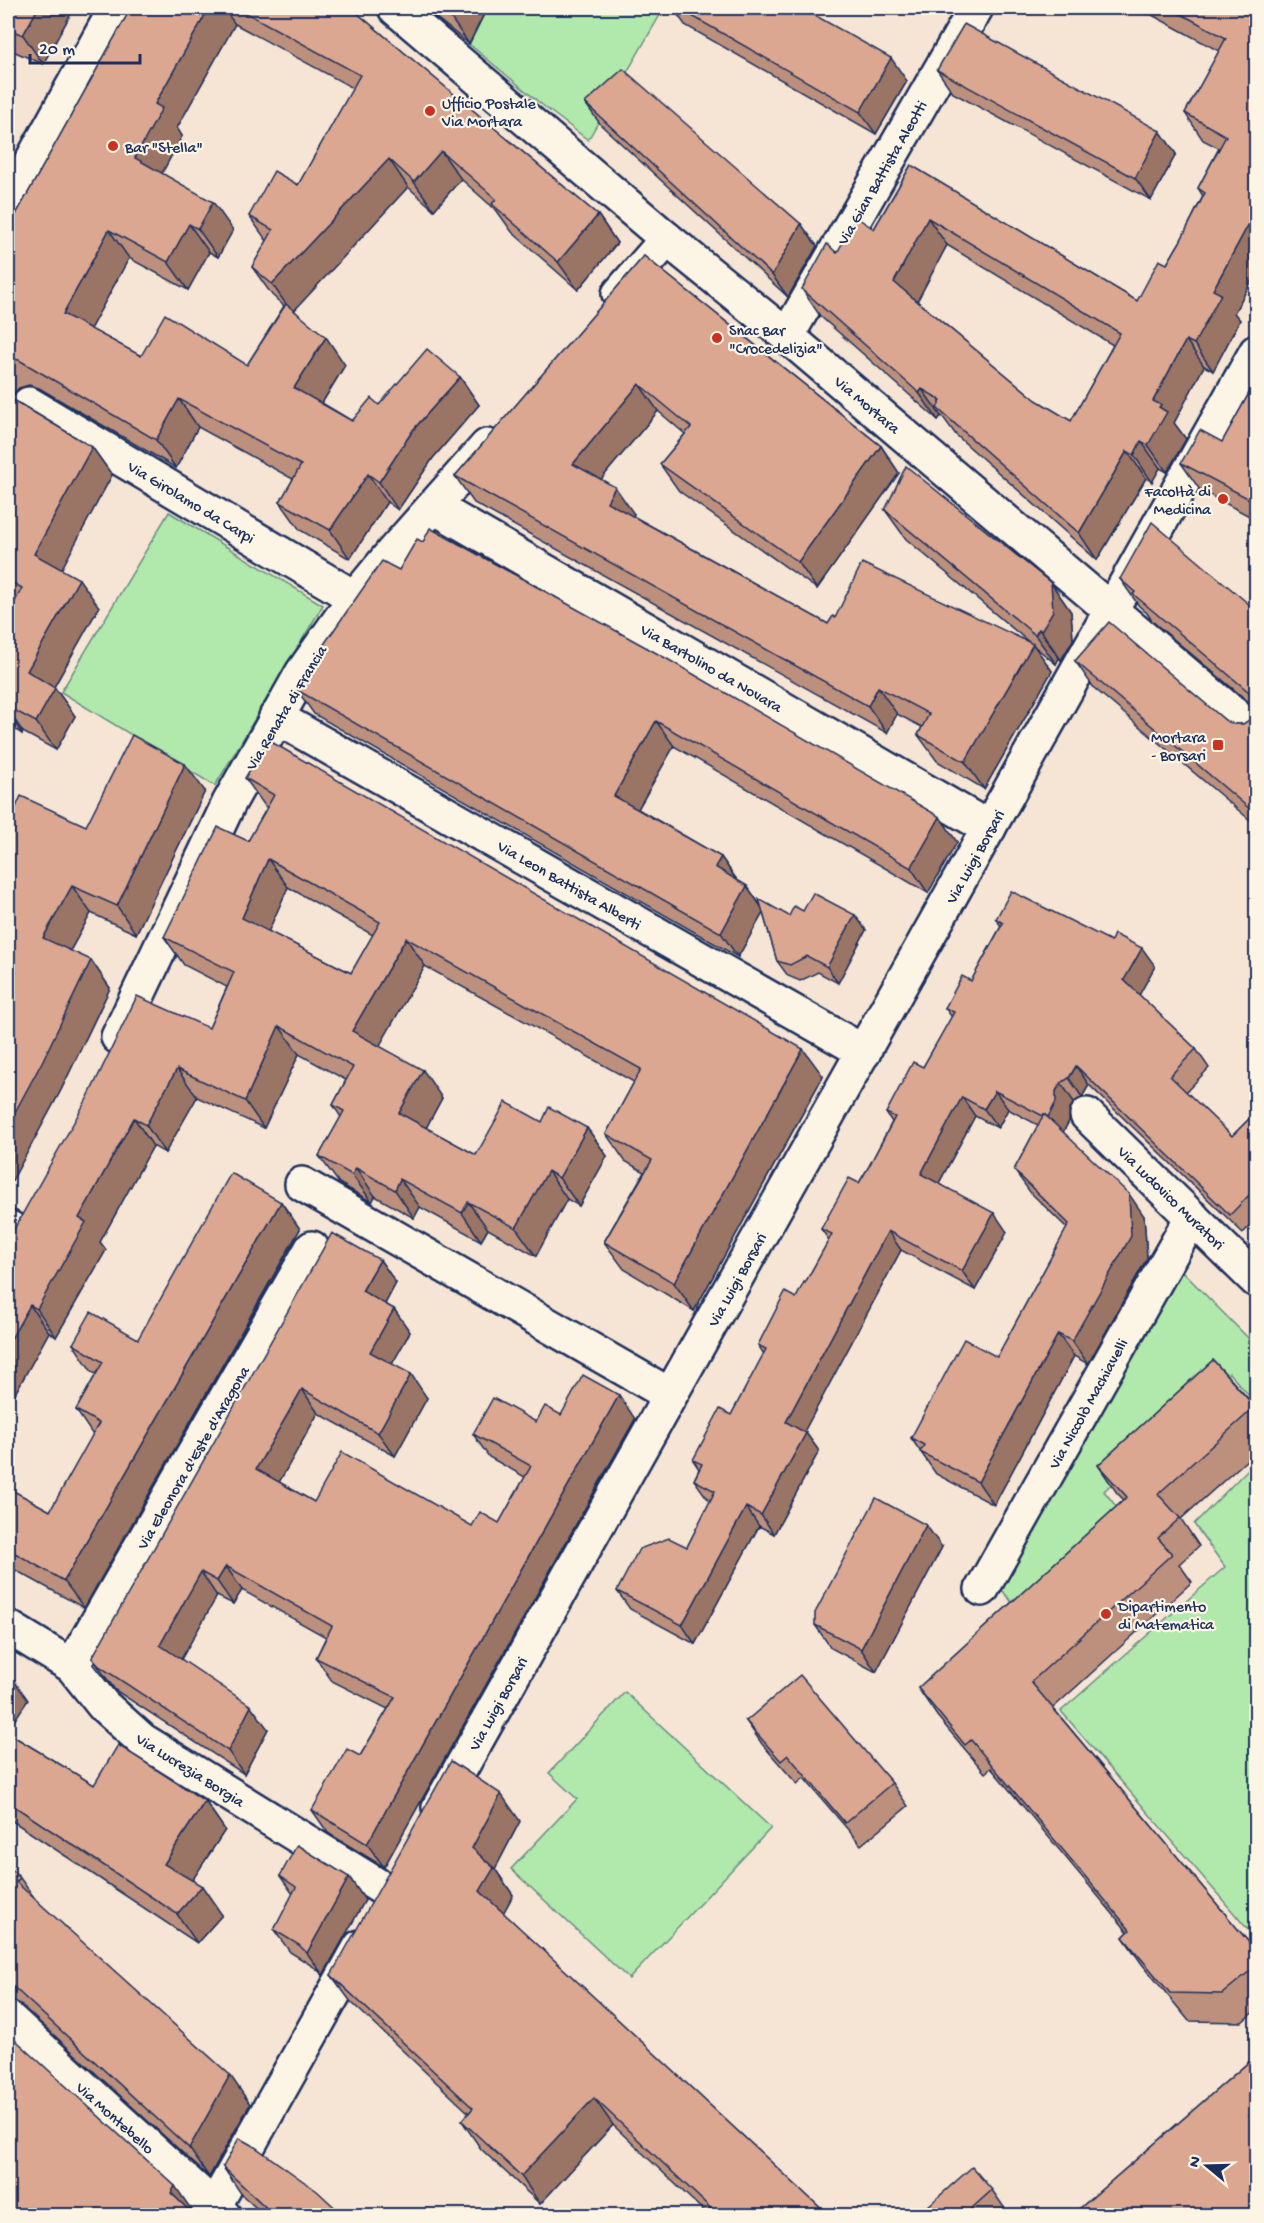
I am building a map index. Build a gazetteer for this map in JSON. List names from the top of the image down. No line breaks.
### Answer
{"streets":{"street":["Via Gian Battista Aleotti","Via Mortara","Via Girolamo da Carpi","Via Bartolino da Novara","Via Renata di Francia","Via Luigi Borsari","Via Leon Battista Alberti","Via Ludovico Muratori","Via Niccolò Machiavelli","Via Eleonora d'Este d'Aragona","Via Lucrezia Borgia","Via Montebello"]},"crossings":[["Via Gian Battista Aleotti","Via Mortara"],["Via Mortara","Via Luigi Borsari"],["Via Girolamo da Carpi","Via Renata di Francia"],["Via Bartolino da Novara","Via Renata di Francia"],["Via Bartolino da Novara","Via Luigi Borsari"],["Via Renata di Francia","Via Leon Battista Alberti"],["Via Luigi Borsari","Via Leon Battista Alberti"],["Via Ludovico Muratori","Via Niccolò Machiavelli"],["Via Eleonora d'Este d'Aragona","Via Lucrezia Borgia"],["Via Lucrezia Borgia","Via Montebello"]],"places":{"other":["Ufficio Postale Via Mortara","Bar \"Stella\"","Snac Bar \"Crocedelizia\"","Facoltà di Medicina","Dipartimento di Matematica"],"transit":["Mortara - Borsari"]},"scale_bar":"20 m","north":"left"}
